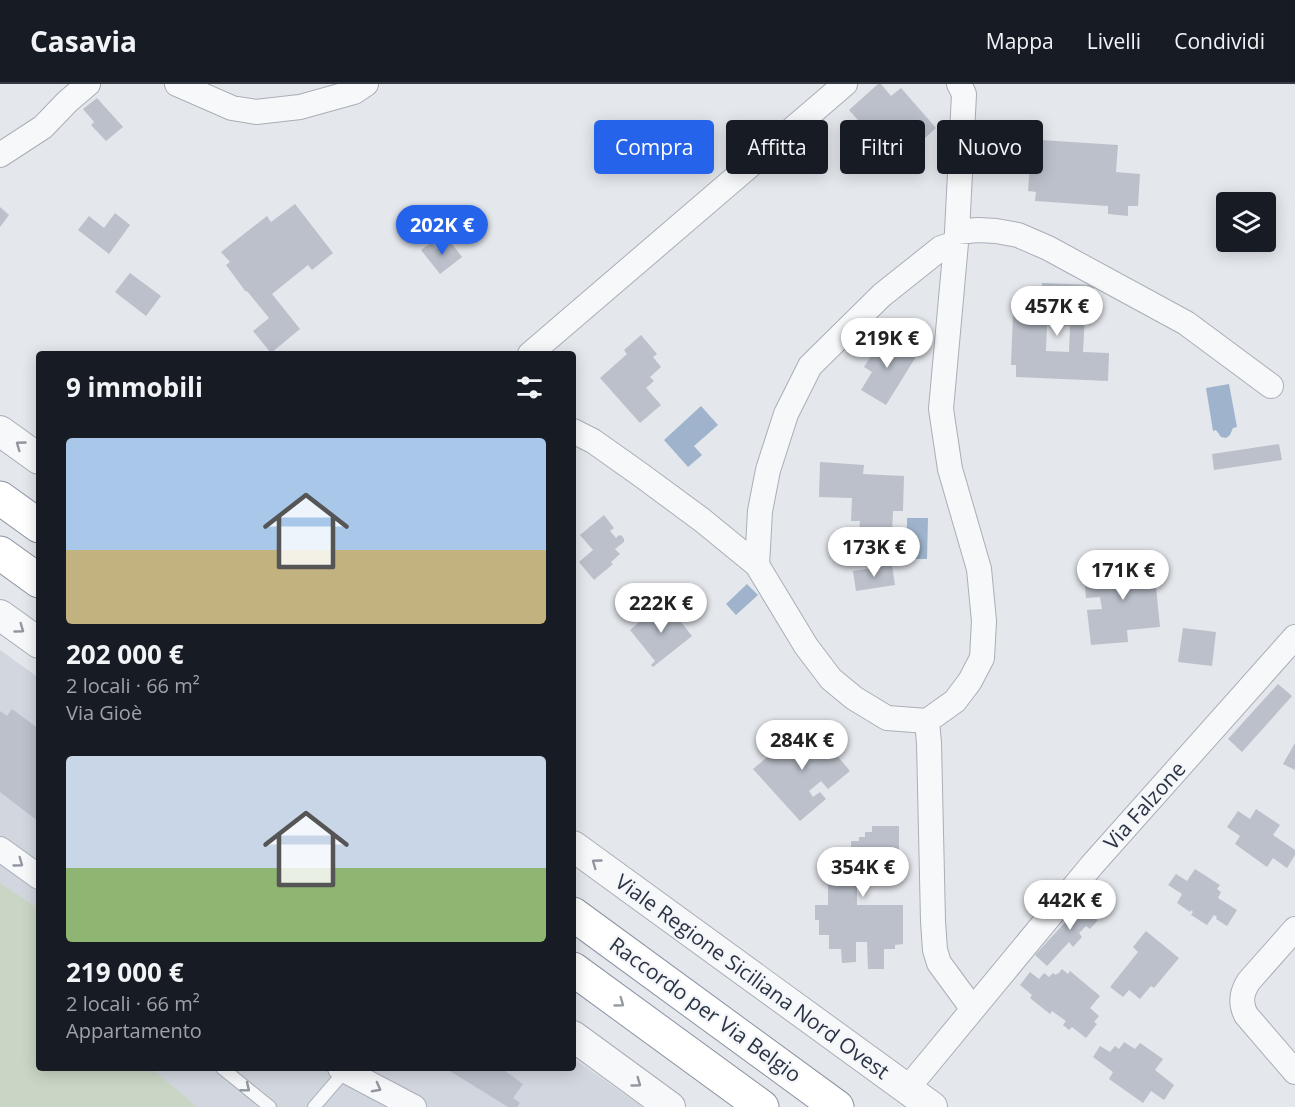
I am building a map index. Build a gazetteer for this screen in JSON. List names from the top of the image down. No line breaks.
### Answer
{"streets":{"highway":["Raccordo per Via Belgio"],"street":["Via Falzone","Viale Regione Siciliana Nord Ovest"]},"crossings":[["Via Falzone","Viale Regione Siciliana Nord Ovest"]],"one_way":["Viale Regione Siciliana Nord Ovest"],"page":{"header":"Casavia","nav":["Mappa","Livelli","Condividi"],"chip":["Compra","Affitta","Filtri","Nuovo"],"price":["202K €","457K €","219K €","173K €","171K €","222K €","284K €","354K €","442K €"],"heading":"9 immobili","list":[{"name":"202 000 €","note":"2 locali · 66 m² · Via Gioè"},{"name":"219 000 €","note":"2 locali · 66 m² · Appartamento"}]}}
